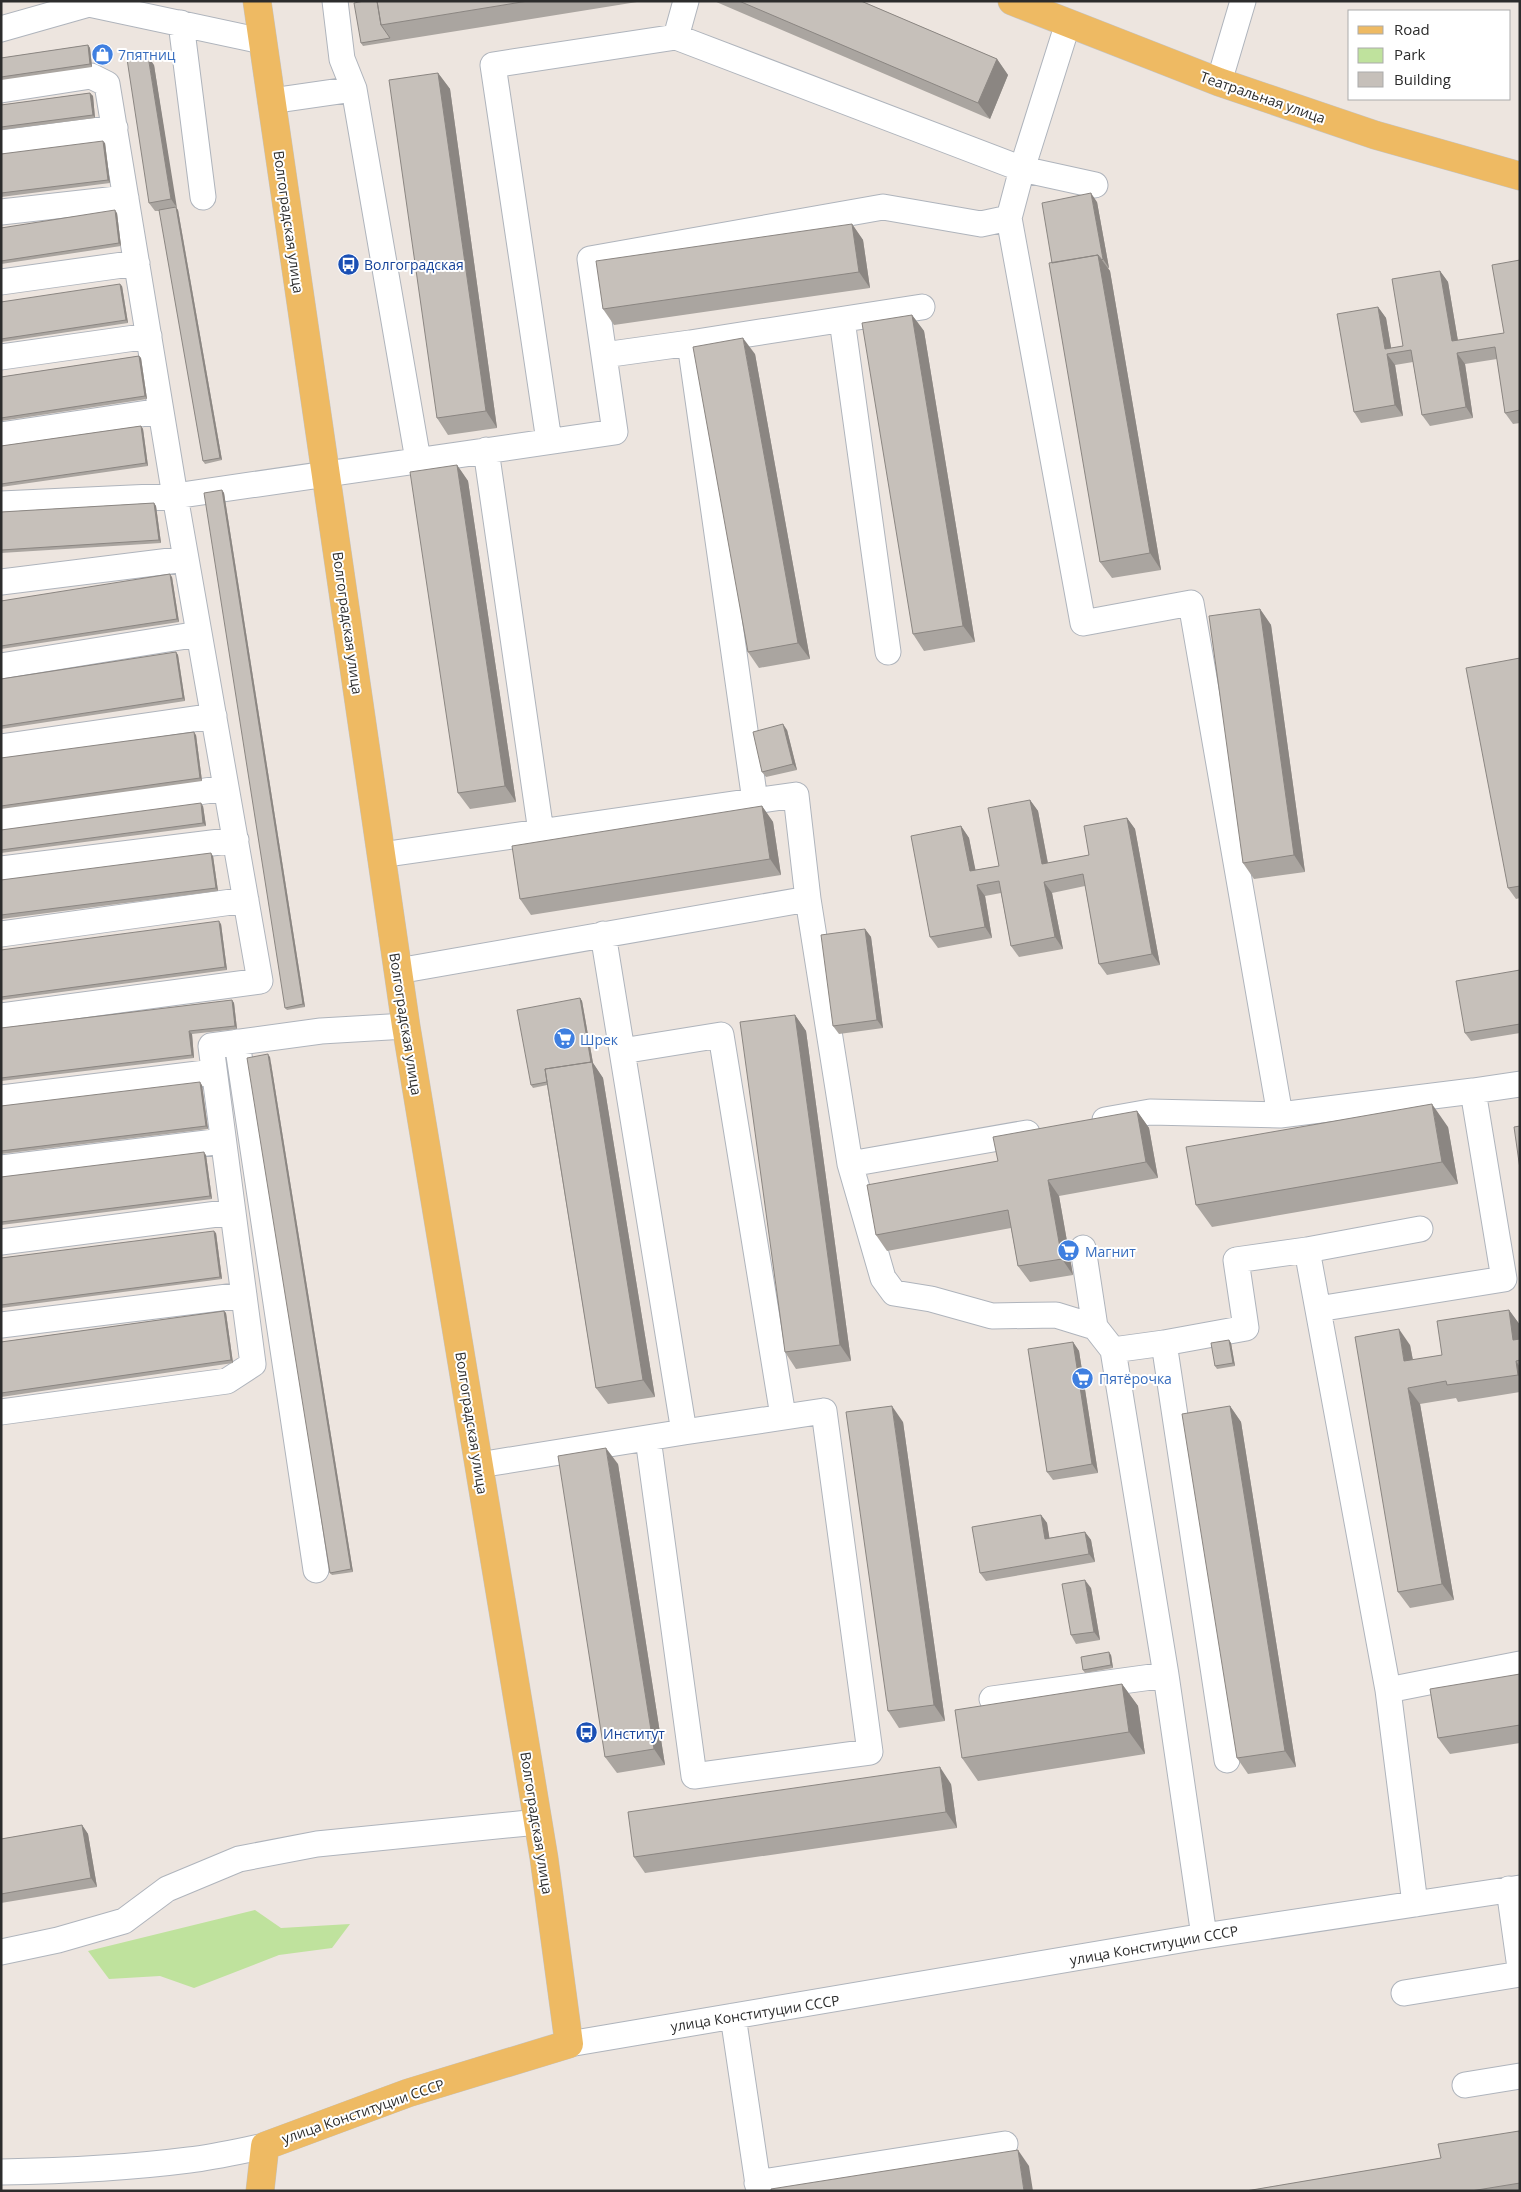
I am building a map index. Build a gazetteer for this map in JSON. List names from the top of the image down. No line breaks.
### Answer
{"streets":{"main road":["Театральная улица","Волгоградская улица","улица Конституции СССР"]},"crossings":[["Волгоградская улица","улица Конституции СССР"]],"places":{"shop":["7пятниц"],"bus stop":["Волгоградская","Институт"],"supermarket":["Шрек","Магнит","Пятёрочка"]},"legend":["Road","Park","Building"]}
